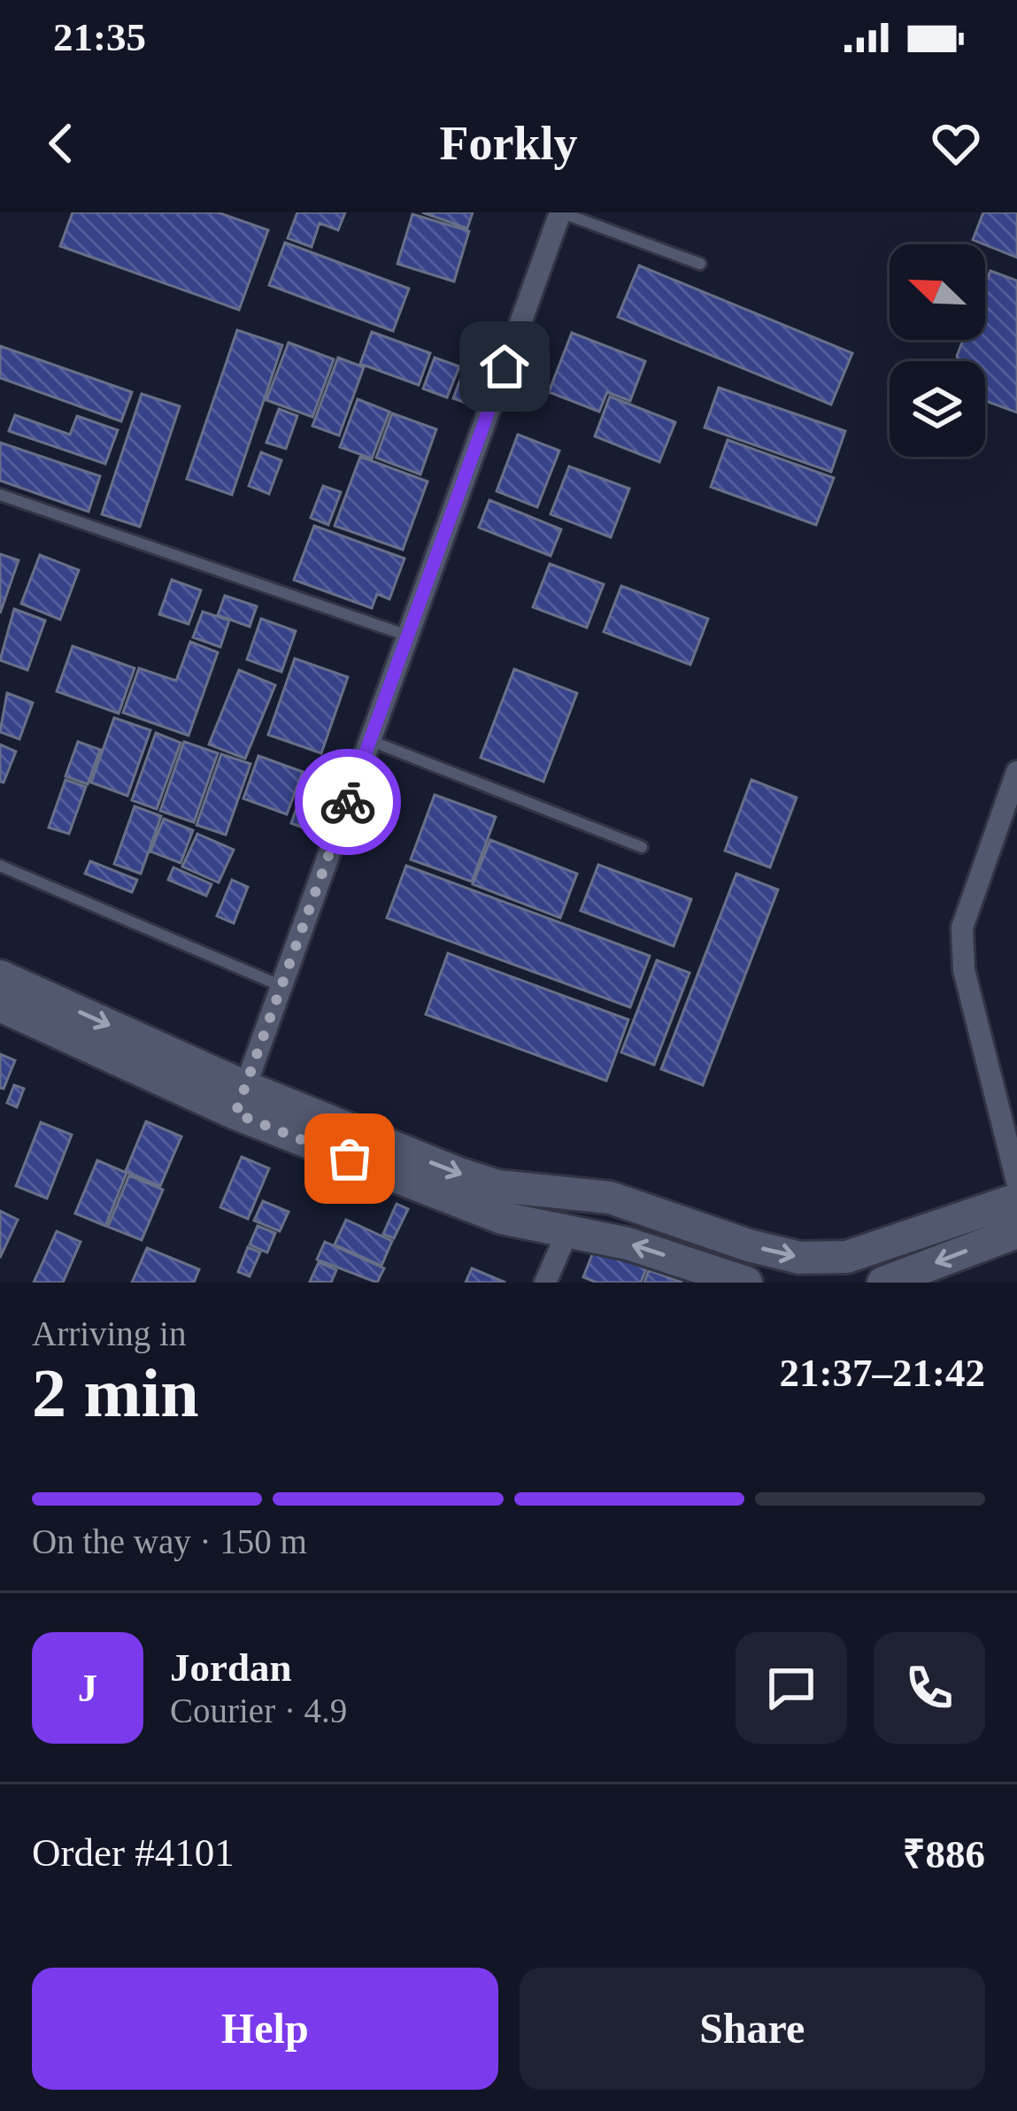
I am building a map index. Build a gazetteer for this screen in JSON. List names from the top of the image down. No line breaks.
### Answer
{"north":"top left","page":{"status":"21:35","header":"Forkly","heading":["2 min","Arriving in","21:37–21:42"],"panel":["Jordan","Courier · 4.9","Order #4101","₹886"],"bar":"On the way · 150 m","round":"J","buttons":["Help","Share"]}}
